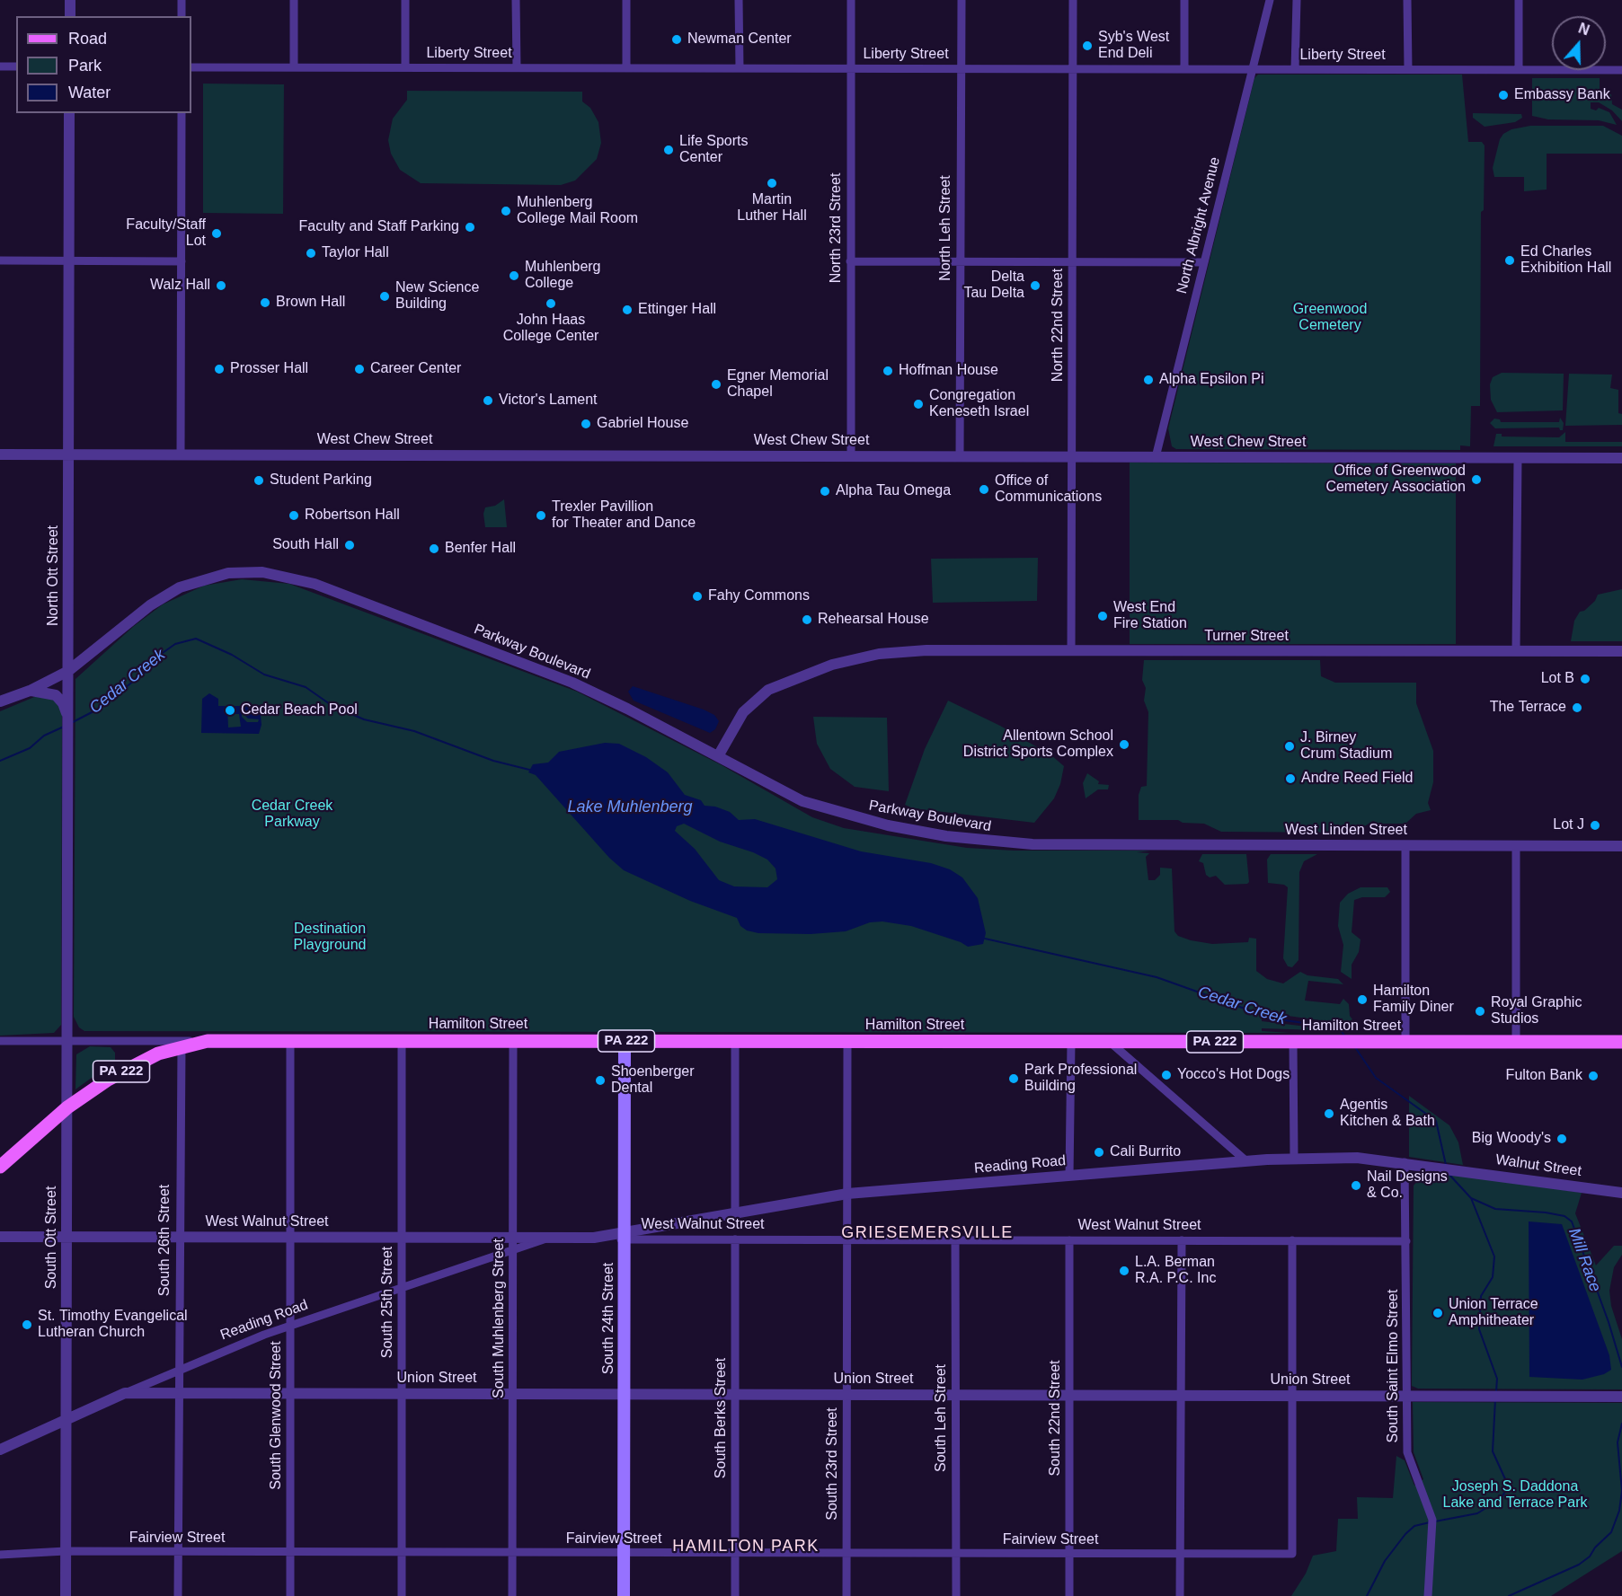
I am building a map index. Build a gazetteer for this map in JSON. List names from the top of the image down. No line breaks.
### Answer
{"streets":{"main road":["Hamilton Street","PA 222","South 24th Street"],"street":["Liberty Street","North Albright Avenue","North 23rd Street","North Leh Street","North 22nd Street","West Chew Street","North Ott Street","Turner Street","Parkway Boulevard","West Linden Street","Reading Road","Walnut Street","West Walnut Street","South Ott Street","South 26th Street","South 25th Street","South Muhlenberg Street","South Saint Elmo Street","Union Street","South Glenwood Street","South Berks Street","South Leh Street","South 22nd Street","South 23rd Street","Fairview Street"]},"crossings":[["Liberty Street","North Albright Avenue"],["Liberty Street","North 23rd Street"],["Liberty Street","North Leh Street"],["Liberty Street","North 22nd Street"],["North Albright Avenue","West Chew Street"],["North 23rd Street","West Chew Street"],["North Leh Street","West Chew Street"],["North 22nd Street","West Chew Street"],["North 22nd Street","Turner Street"],["West Chew Street","North Ott Street"],["North Ott Street","Parkway Boulevard"],["North Ott Street","Hamilton Street"],["North Ott Street","South Ott Street"],["Turner Street","Parkway Boulevard"],["Parkway Boulevard","West Linden Street"],["Hamilton Street","PA 222"],["Hamilton Street","South Ott Street"],["Hamilton Street","South 26th Street"],["Hamilton Street","South 25th Street"],["Hamilton Street","South Muhlenberg Street"],["Hamilton Street","South 24th Street"],["Hamilton Street","South Glenwood Street"],["Hamilton Street","South 23rd Street"],["PA 222","South Ott Street"],["PA 222","South 26th Street"],["Reading Road","Walnut Street"],["Reading Road","West Walnut Street"],["Reading Road","South Ott Street"],["Reading Road","South 26th Street"],["Reading Road","South 25th Street"],["Reading Road","South Muhlenberg Street"],["Reading Road","South 24th Street"],["Reading Road","South Saint Elmo Street"],["Reading Road","Union Street"],["Reading Road","South Glenwood Street"],["Reading Road","South 23rd Street"],["West Walnut Street","South Ott Street"],["West Walnut Street","South 26th Street"],["West Walnut Street","South 25th Street"],["West Walnut Street","South Muhlenberg Street"],["West Walnut Street","South 24th Street"],["West Walnut Street","South Saint Elmo Street"],["West Walnut Street","South Glenwood Street"],["West Walnut Street","South Berks Street"],["West Walnut Street","South Leh Street"],["West Walnut Street","South 22nd Street"],["West Walnut Street","South 23rd Street"],["South Ott Street","Fairview Street"],["South 26th Street","Union Street"],["South 26th Street","Fairview Street"],["South 25th Street","Union Street"],["South 25th Street","Fairview Street"],["South Muhlenberg Street","Union Street"],["South Muhlenberg Street","Fairview Street"],["South 24th Street","Union Street"],["South 24th Street","Fairview Street"],["South Saint Elmo Street","Union Street"],["Union Street","South Glenwood Street"],["Union Street","South Berks Street"],["Union Street","South Leh Street"],["Union Street","South 22nd Street"],["Union Street","South 23rd Street"],["Union Street","Fairview Street"],["South Glenwood Street","Fairview Street"],["South Berks Street","Fairview Street"],["South Leh Street","Fairview Street"],["South 22nd Street","Fairview Street"],["South 23rd Street","Fairview Street"]],"districts":["GRIESEMERSVILLE","HAMILTON PARK"],"water":["Cedar Creek","Lake Muhlenberg","Mill Race"],"parks":["Greenwood Cemetery","Cedar Creek Parkway","Destination Playground","Joseph S. Daddona Lake and Terrace Park"],"places":["Newman Center","Syb's West End Deli","Embassy Bank","Life Sports Center","Martin Luther Hall","Muhlenberg College Mail Room","Faculty and Staff Parking","Faculty/Staff Lot","Taylor Hall","Ed Charles Exhibition Hall","Muhlenberg College","Walz Hall","Delta Tau Delta","New Science Building","Brown Hall","John Haas College Center","Ettinger Hall","Prosser Hall","Career Center","Hoffman House","Alpha Epsilon Pi","Egner Memorial Chapel","Victor's Lament","Congregation Keneseth Israel","Gabriel House","Office of Greenwood Cemetery Association","Student Parking","Office of Communications","Alpha Tau Omega","Robertson Hall","Trexler Pavillion for Theater and Dance","South Hall","Benfer Hall","Fahy Commons","West End Fire Station","Rehearsal House","Lot B","The Terrace","Cedar Beach Pool","Allentown School District Sports Complex","J. Birney Crum Stadium","Andre Reed Field","Lot J","Hamilton Family Diner","Royal Graphic Studios","Yocco's Hot Dogs","Fulton Bank","Park Professional Building","Shoenberger Dental","Agentis Kitchen & Bath","Big Woody's","Cali Burrito","Nail Designs & Co.","L.A. Berman R.A. P.C. Inc","Union Terrace Amphitheater","St. Timothy Evangelical Lutheran Church"],"legend":["Road","Park","Water"],"north":"top"}
